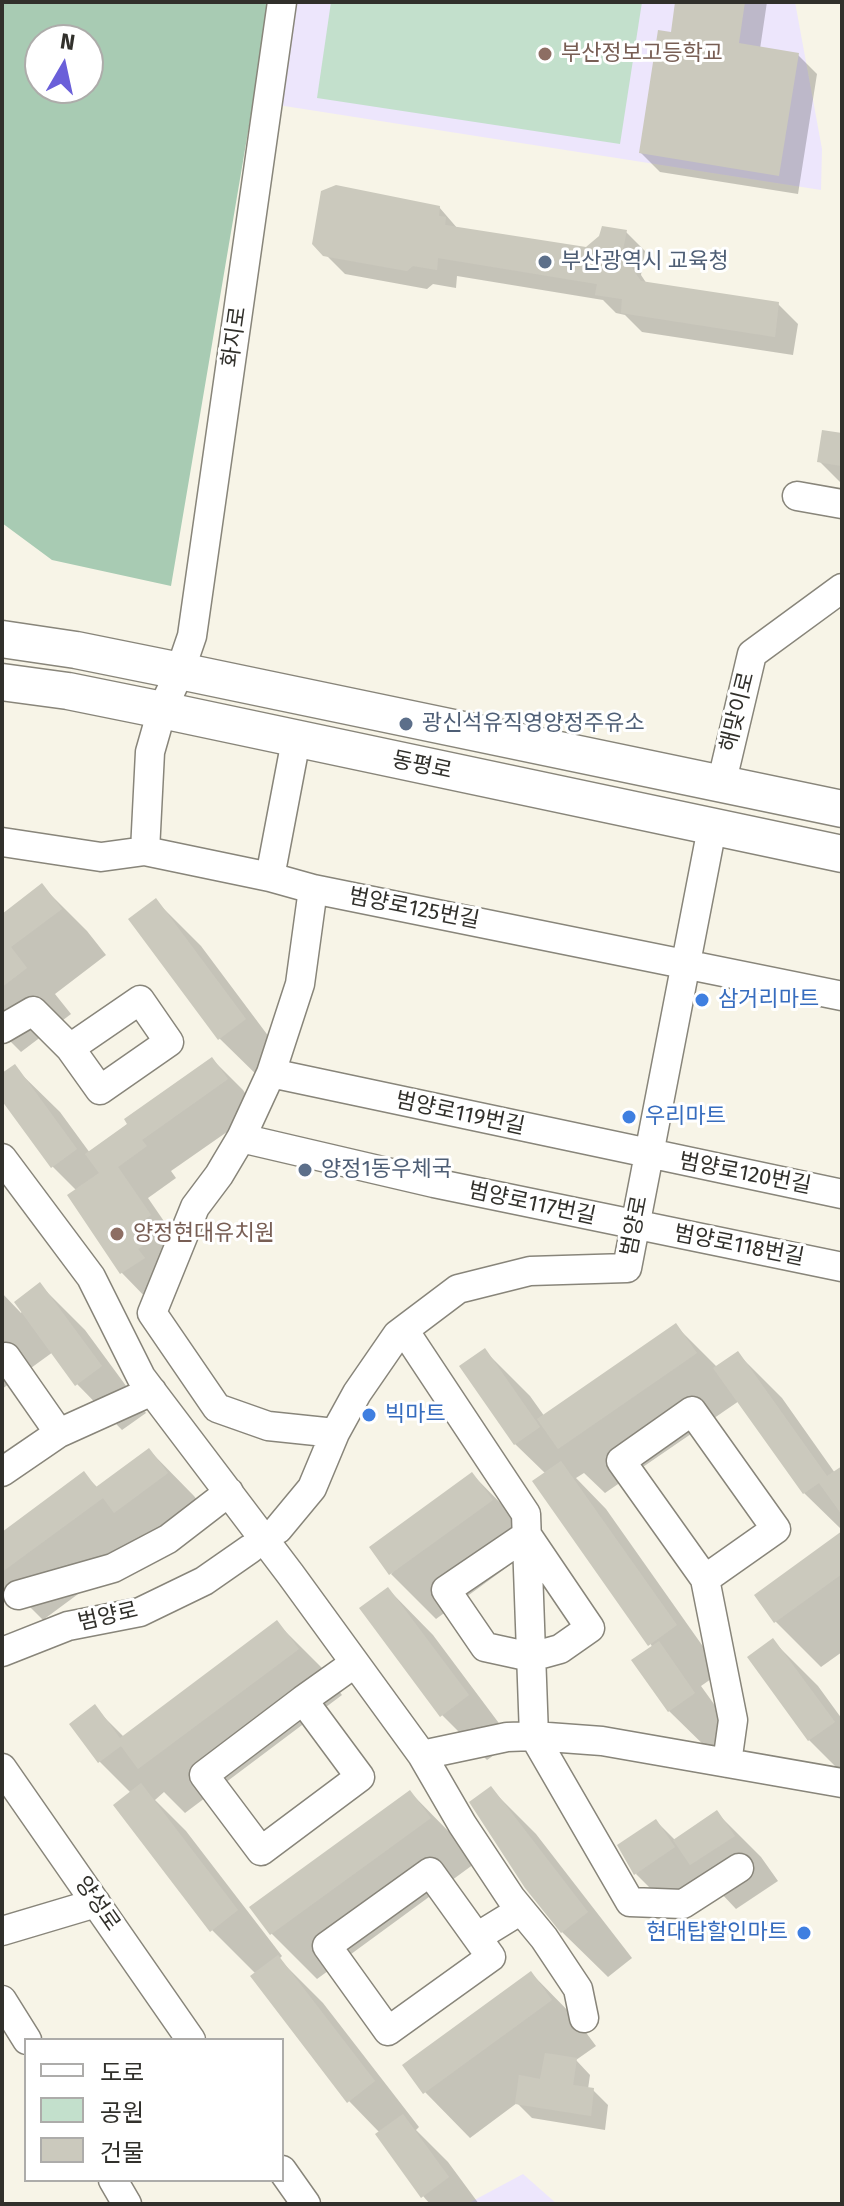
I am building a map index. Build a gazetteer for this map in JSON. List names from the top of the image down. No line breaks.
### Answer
{"streets":{"main road":["동평로"],"street":["화지로","해맞이로","범양로125번길","범양로119번길","범양로120번길","범양로117번길","범양로","범양로118번길","양성로"]},"crossings":[["화지로","동평로"],["화지로","범양로125번길"],["해맞이로","동평로"],["동평로","범양로"],["범양로125번길","범양로"],["범양로119번길","범양로120번길"],["범양로119번길","범양로"],["범양로120번길","범양로"],["범양로117번길","범양로"],["범양로117번길","범양로118번길"],["범양로","범양로118번길"]],"places":["부산정보고등학교","부산광역시 교육청","광신석유직영양정주유소","삼거리마트","우리마트","양정1동우체국","양정현대유치원","빅마트","현대탑할인마트"],"legend":["도로","공원","건물"],"north":"top"}
